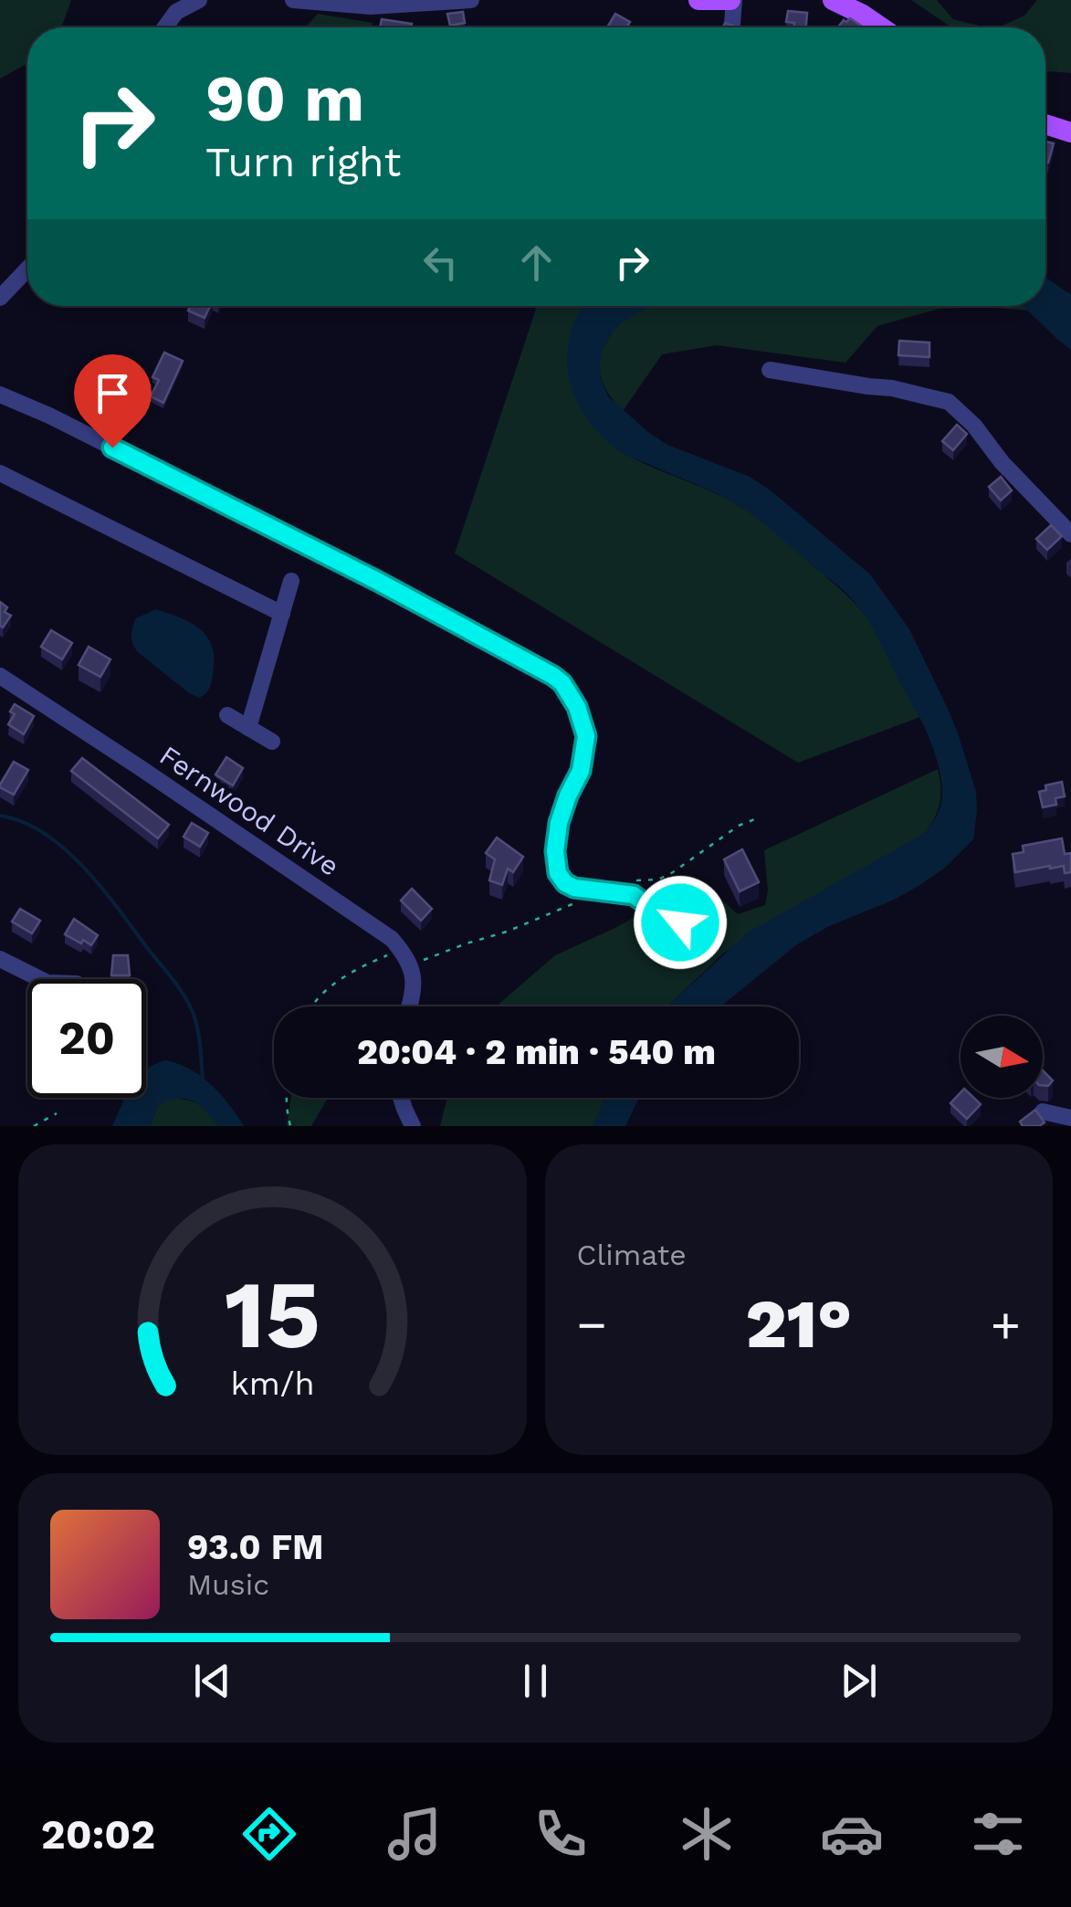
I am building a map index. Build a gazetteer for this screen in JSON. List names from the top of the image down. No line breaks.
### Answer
{"streets":{"street":["Fernwood Drive"]},"north":"right","page":{"turn":["90 m","Turn right"],"limit":"20","trip":"20:04 · 2 min · 540 m","tile":"Climate","heat":["−","21°","+"],"song":["93.0 FM","Music"],"tabs":"20:02","gauge":["15","km/h"]}}
